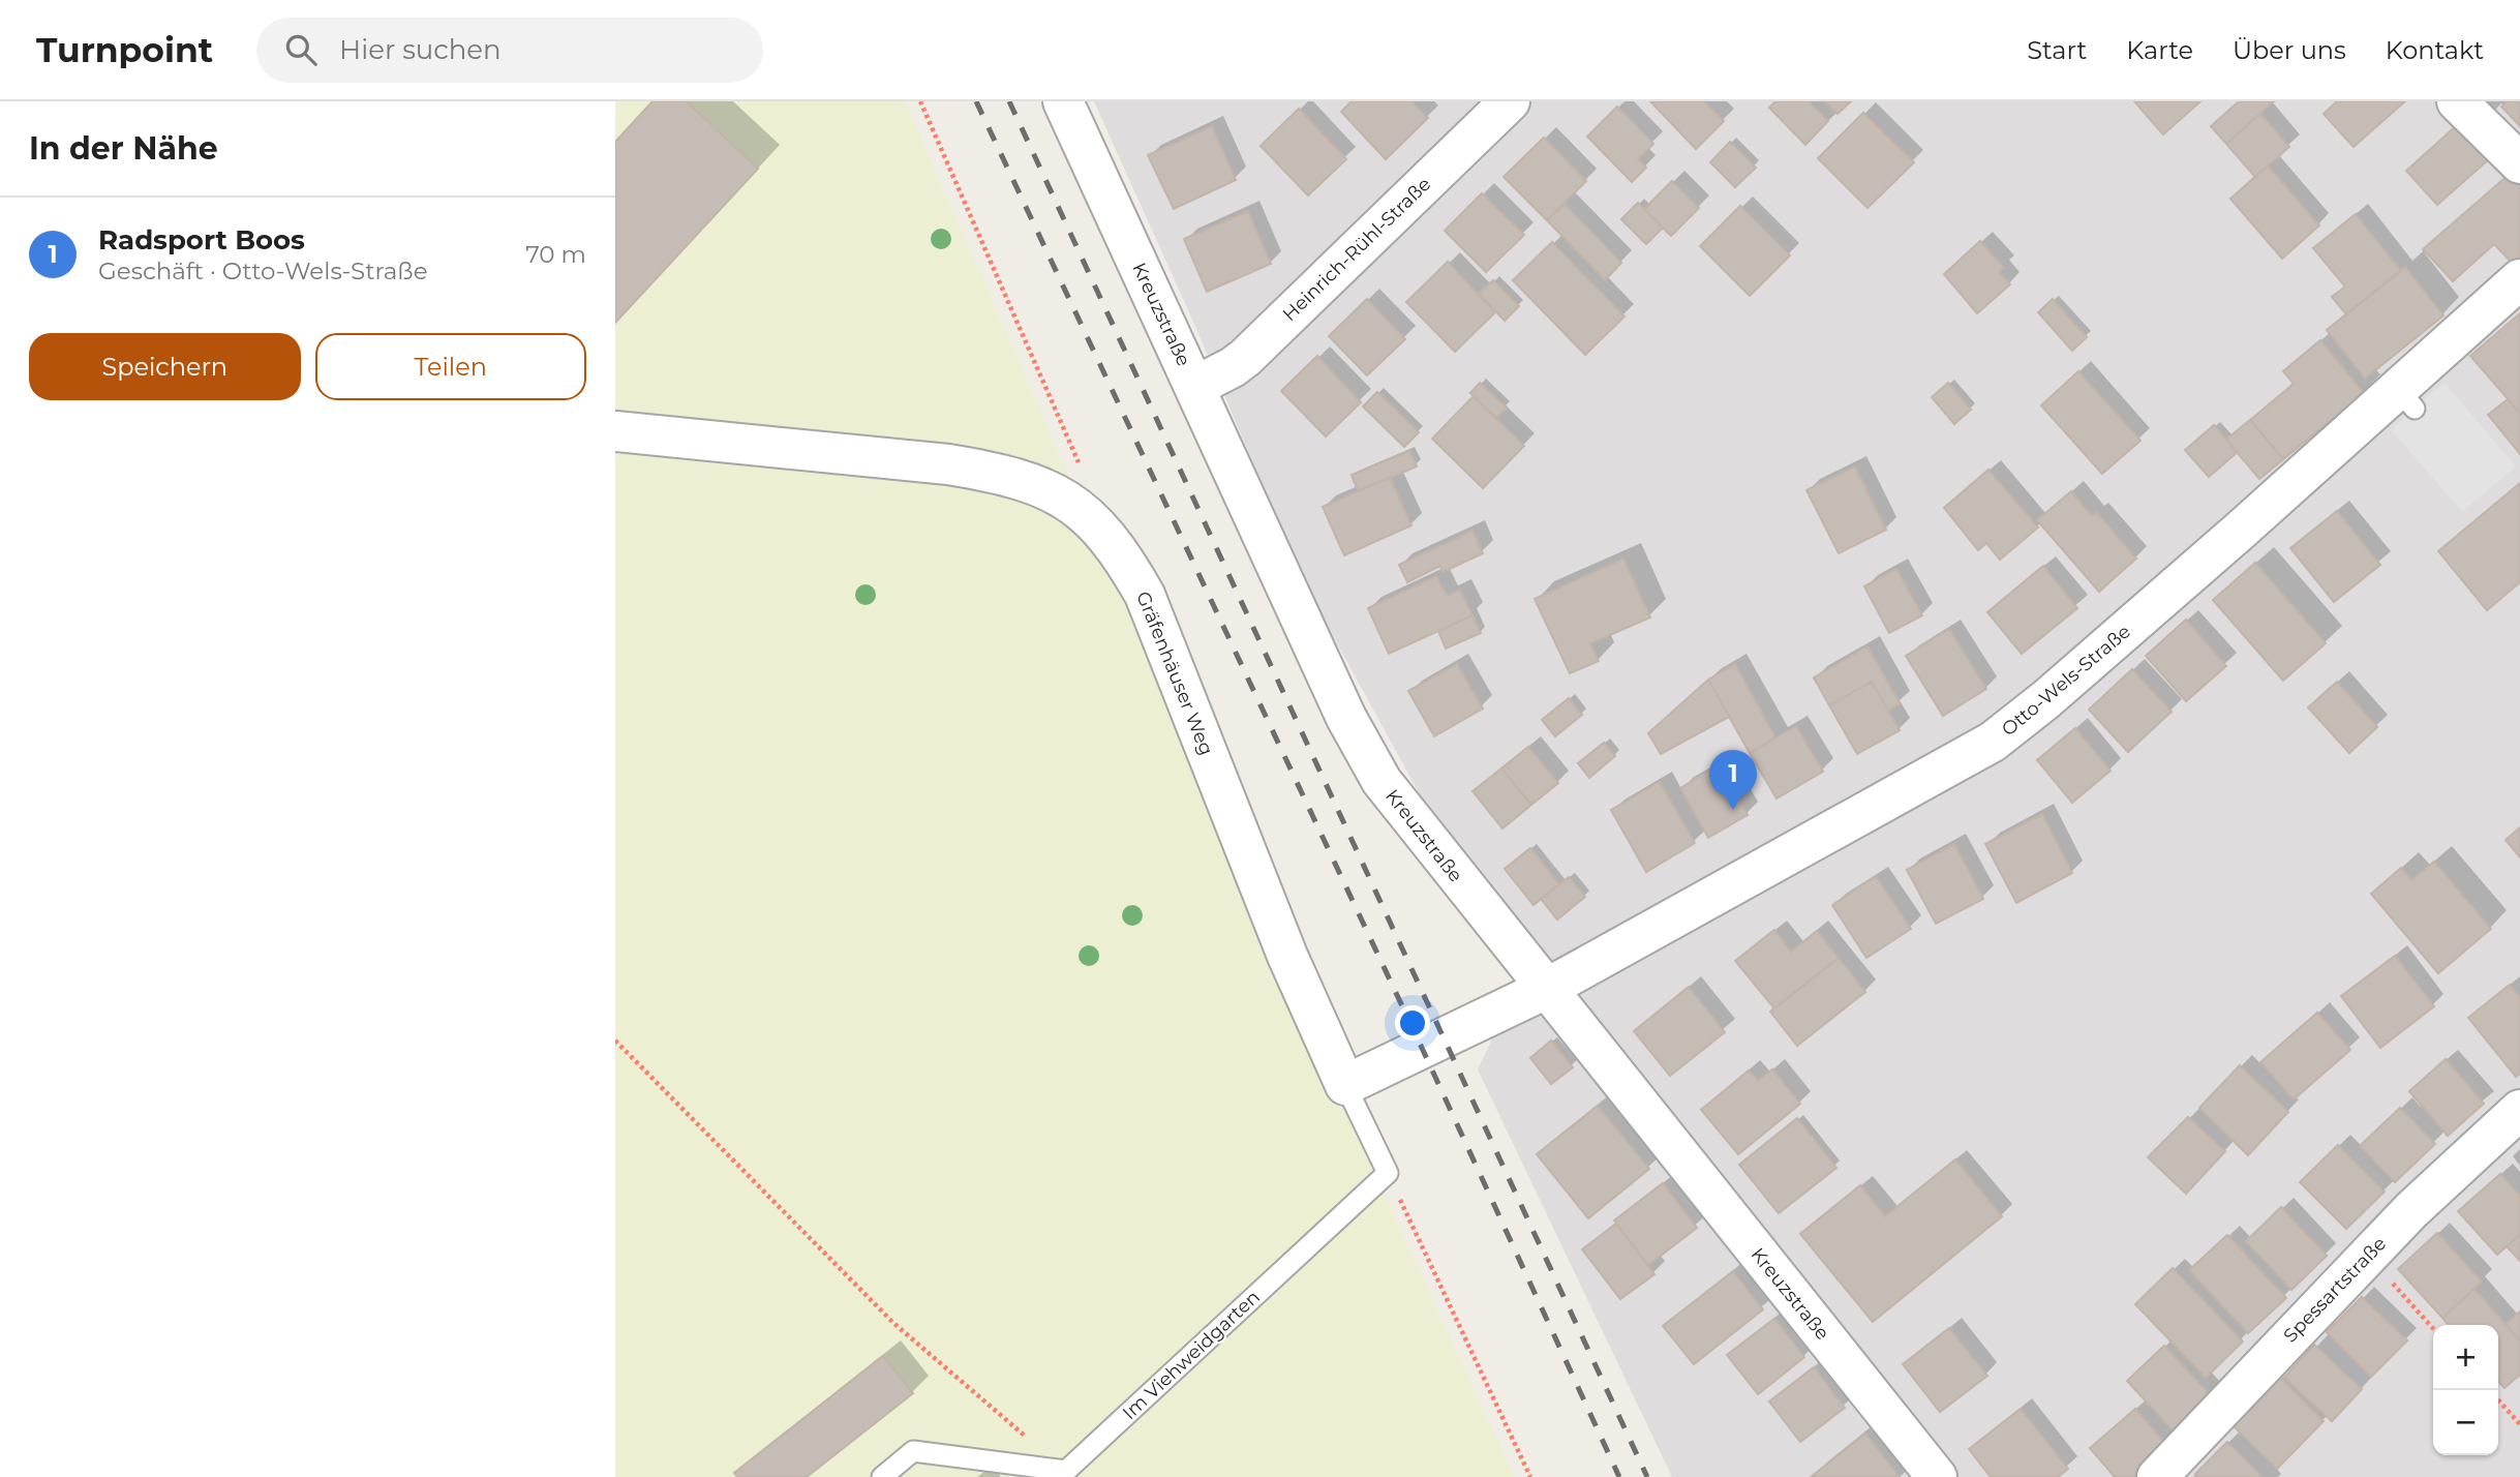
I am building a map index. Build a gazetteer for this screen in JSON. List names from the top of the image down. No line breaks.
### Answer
{"streets":{"street":["Heinrich-Rühl-Straße","Kreuzstraße","Gräfenhäuser Weg","Otto-Wels-Straße","Spessartstraße"],"lane":["Im Viehweidgarten"]},"crossings":[["Heinrich-Rühl-Straße","Kreuzstraße"],["Kreuzstraße","Otto-Wels-Straße"]],"page":{"header":"Turnpoint","search":"Hier suchen","nav":["Start","Karte","Über uns","Kontakt"],"heading":"In der Nähe","list":[{"mark":"1","name":"Radsport Boos","note":"Geschäft · Otto-Wels-Straße","value":"70 m"}],"buttons":["Speichern","Teilen"],"pins":"1","map_buttons":["+","−"]}}
